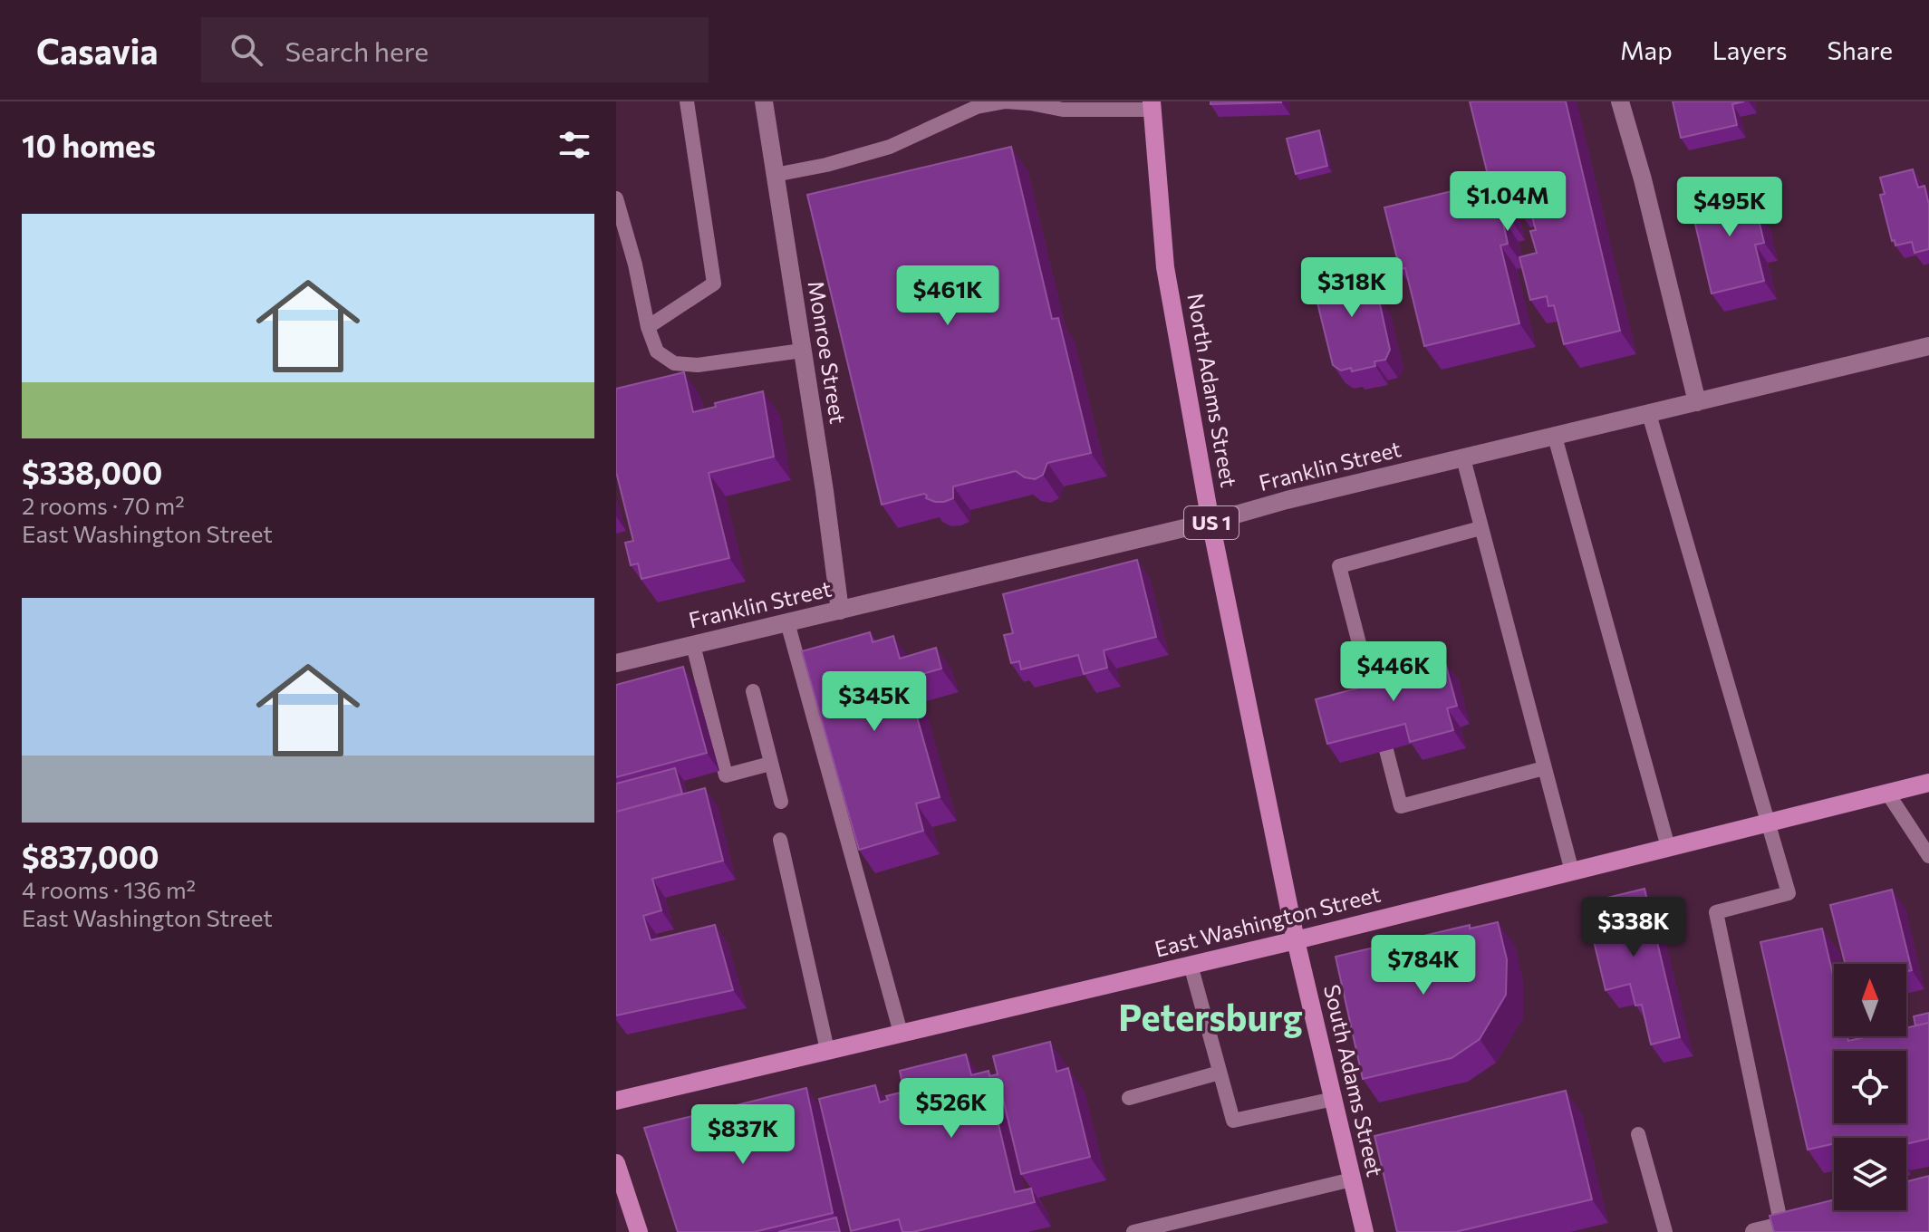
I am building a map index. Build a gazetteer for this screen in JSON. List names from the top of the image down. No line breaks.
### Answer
{"streets":{"main road":["North Adams Street","US 1","East Washington Street","South Adams Street"],"street":["Monroe Street","Franklin Street"]},"crossings":[["Monroe Street","Franklin Street"],["North Adams Street","Franklin Street"],["North Adams Street","East Washington Street"],["North Adams Street","South Adams Street"],["East Washington Street","South Adams Street"]],"districts":["Petersburg"],"north":"top","page":{"header":"Casavia","search":"Search here","nav":["Map","Layers","Share"],"heading":"10 homes","price":["$1.04M","$495K","$318K","$461K","$446K","$345K","$338K","$784K","$526K","$837K"],"list":[{"name":"$338,000","note":"2 rooms · 70 m² · East Washington Street"},{"name":"$837,000","note":"4 rooms · 136 m² · East Washington Street"}]}}
